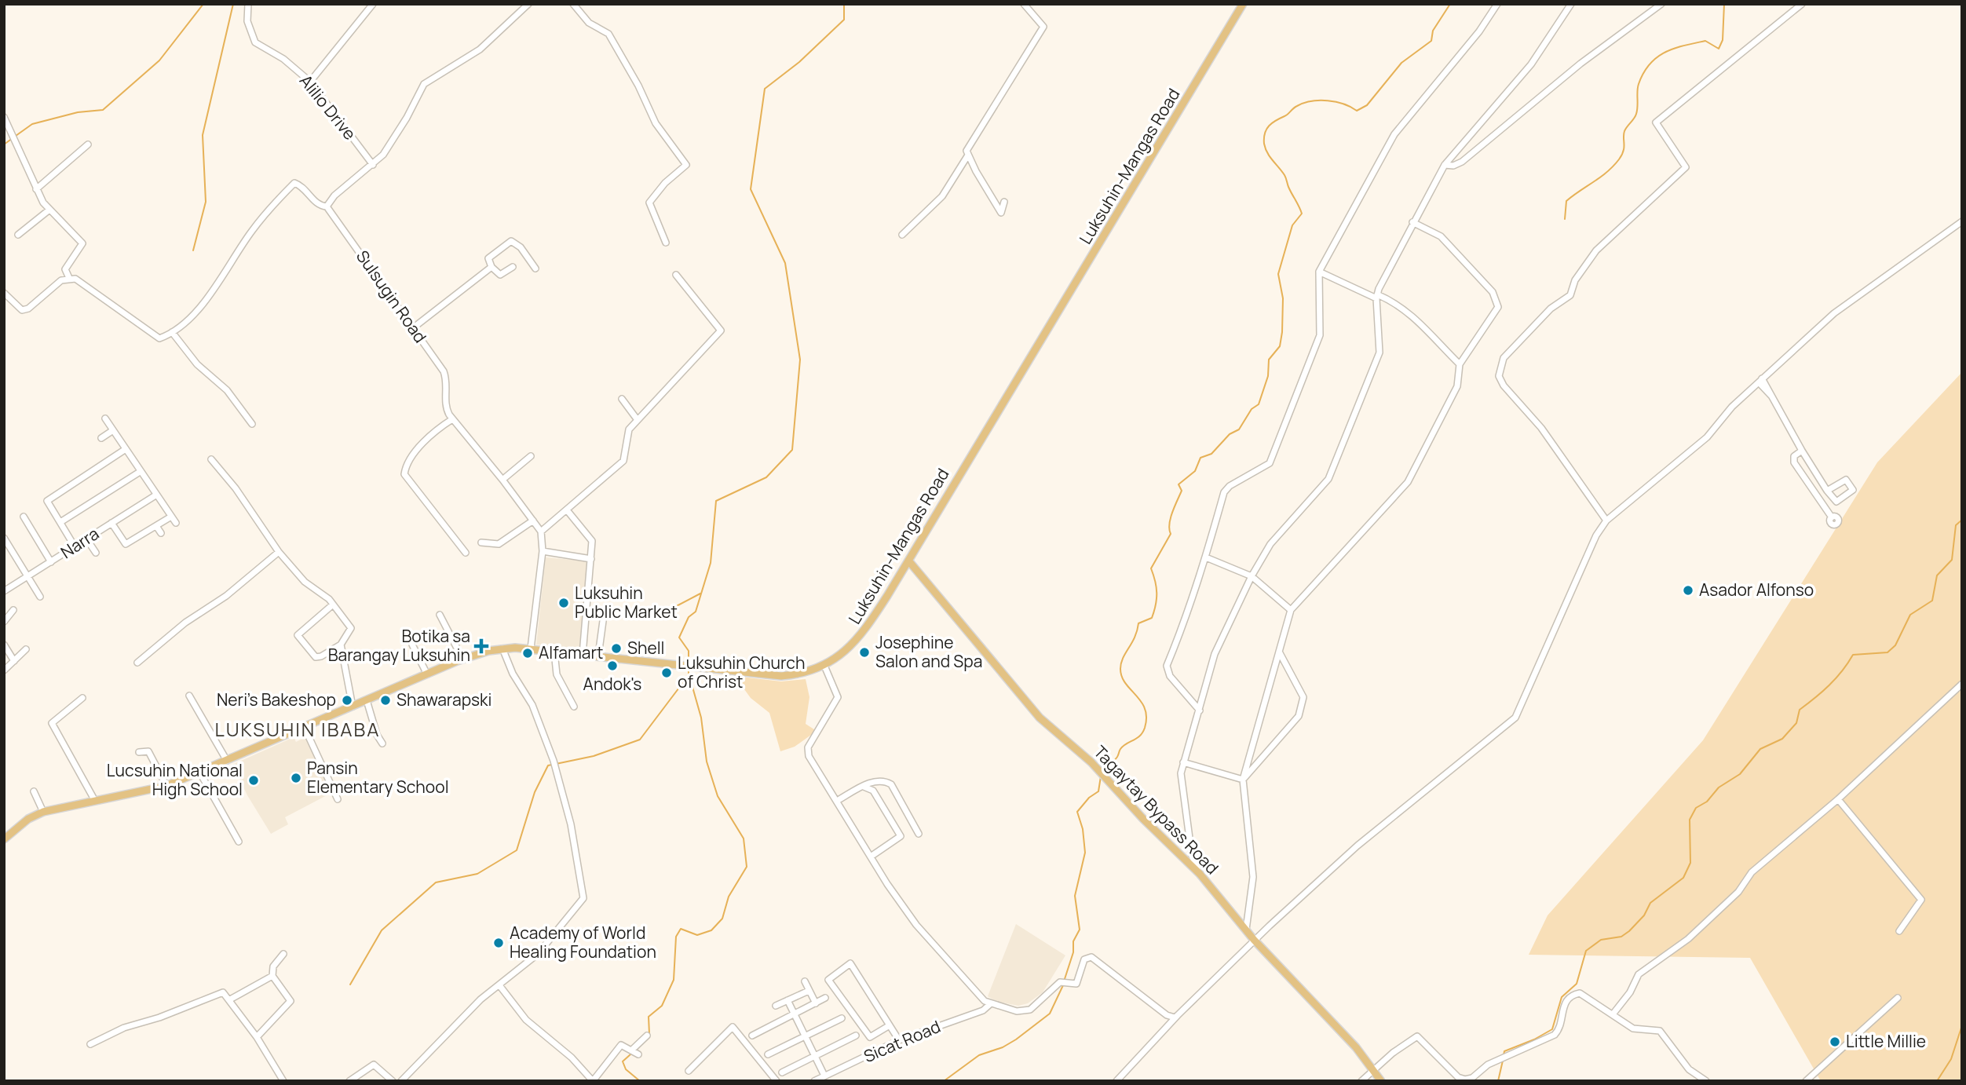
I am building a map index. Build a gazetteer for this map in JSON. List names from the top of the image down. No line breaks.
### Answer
{"streets":{"main road":["Luksuhin-Mangas Road","Tagaytay Bypass Road"],"street":["Alilio Drive","Sulsugin Road","Narra","Sicat Road"]},"crossings":[["Luksuhin-Mangas Road","Tagaytay Bypass Road"]],"districts":["LUKSUHIN IBABA"],"places":{"other":["Asador Alfonso","Luksuhin Public Market","Shell","Josephine Salon and Spa","Alfamart","Andok's","Luksuhin Church of Christ","Neri's Bakeshop","Shawarapski","Pansin Elementary School","Lucsuhin National High School","Academy of World Healing Foundation","Little Millie"],"health":["Botika sa Barangay Luksuhin"]}}
